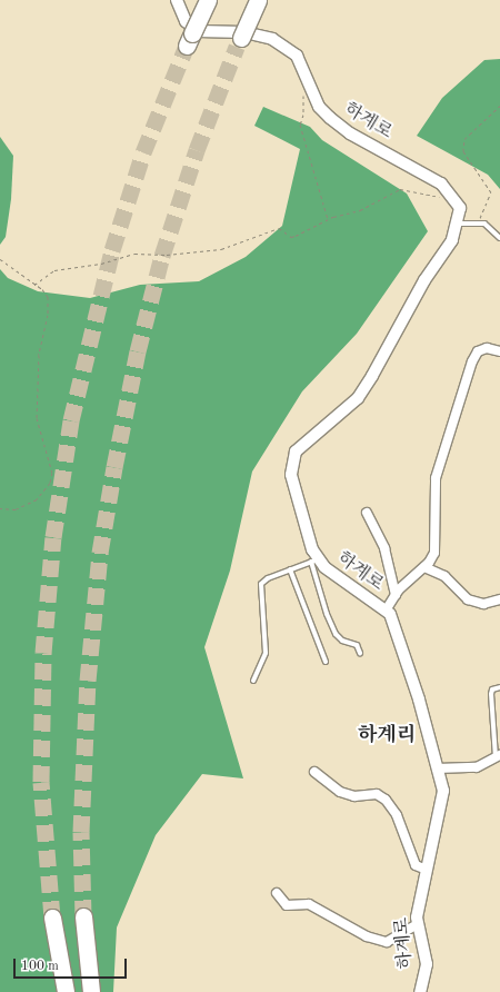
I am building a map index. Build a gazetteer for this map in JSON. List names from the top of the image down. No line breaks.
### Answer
{"streets":{"street":["하계로"]},"districts":["하계리"],"scale_bar":"100 m"}
